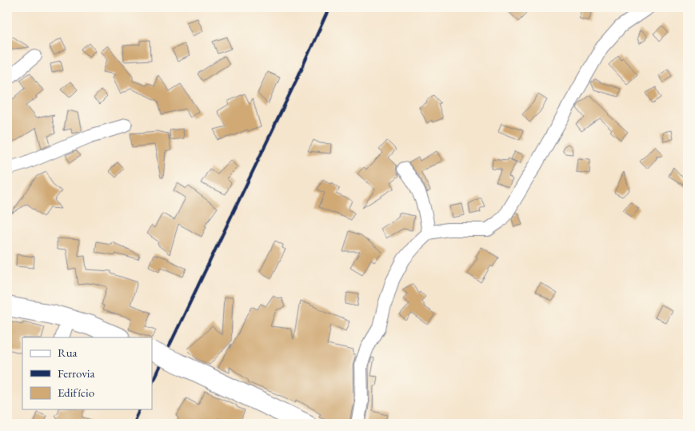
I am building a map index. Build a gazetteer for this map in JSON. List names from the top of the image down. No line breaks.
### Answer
{"legend":["Rua","Ferrovia","Edifício"]}
